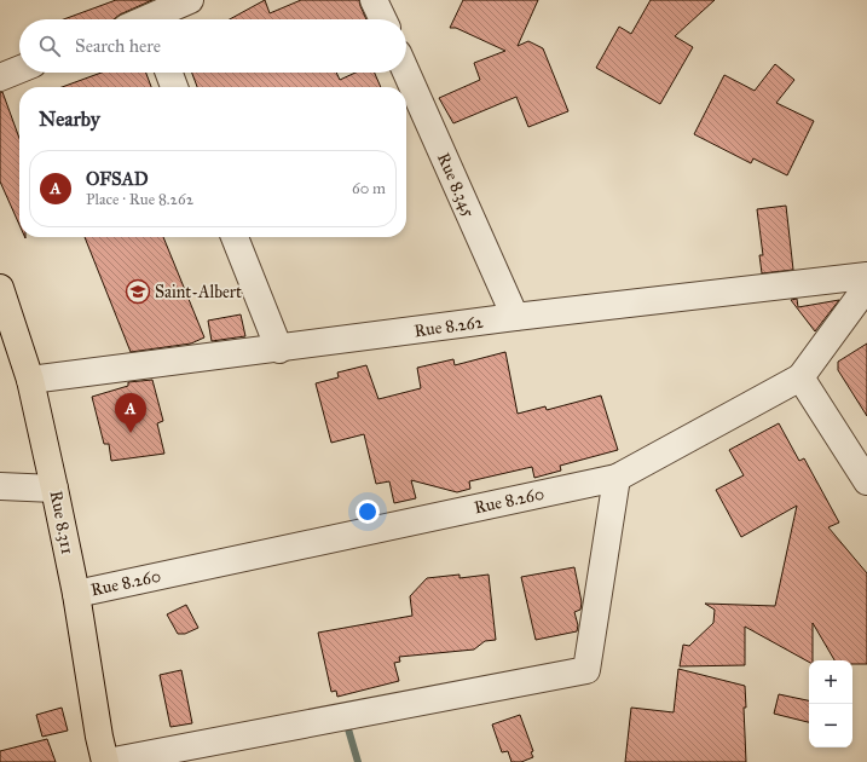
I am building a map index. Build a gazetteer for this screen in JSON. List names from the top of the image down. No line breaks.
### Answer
{"streets":{"main road":["Rue 8.311"],"street":["Rue 8.345","Rue 8.262","Rue 8.260"]},"crossings":[["Rue 8.345","Rue 8.262"],["Rue 8.262","Rue 8.311"],["Rue 8.260","Rue 8.311"]],"places":{"school or university":["Saint-Albert"]},"page":{"search":"Search here","heading":"Nearby","list":[{"mark":"A","name":"OFSAD","note":"Place · Rue 8.262","value":"60 m"}],"pins":"A","map_buttons":["+","−"]}}
